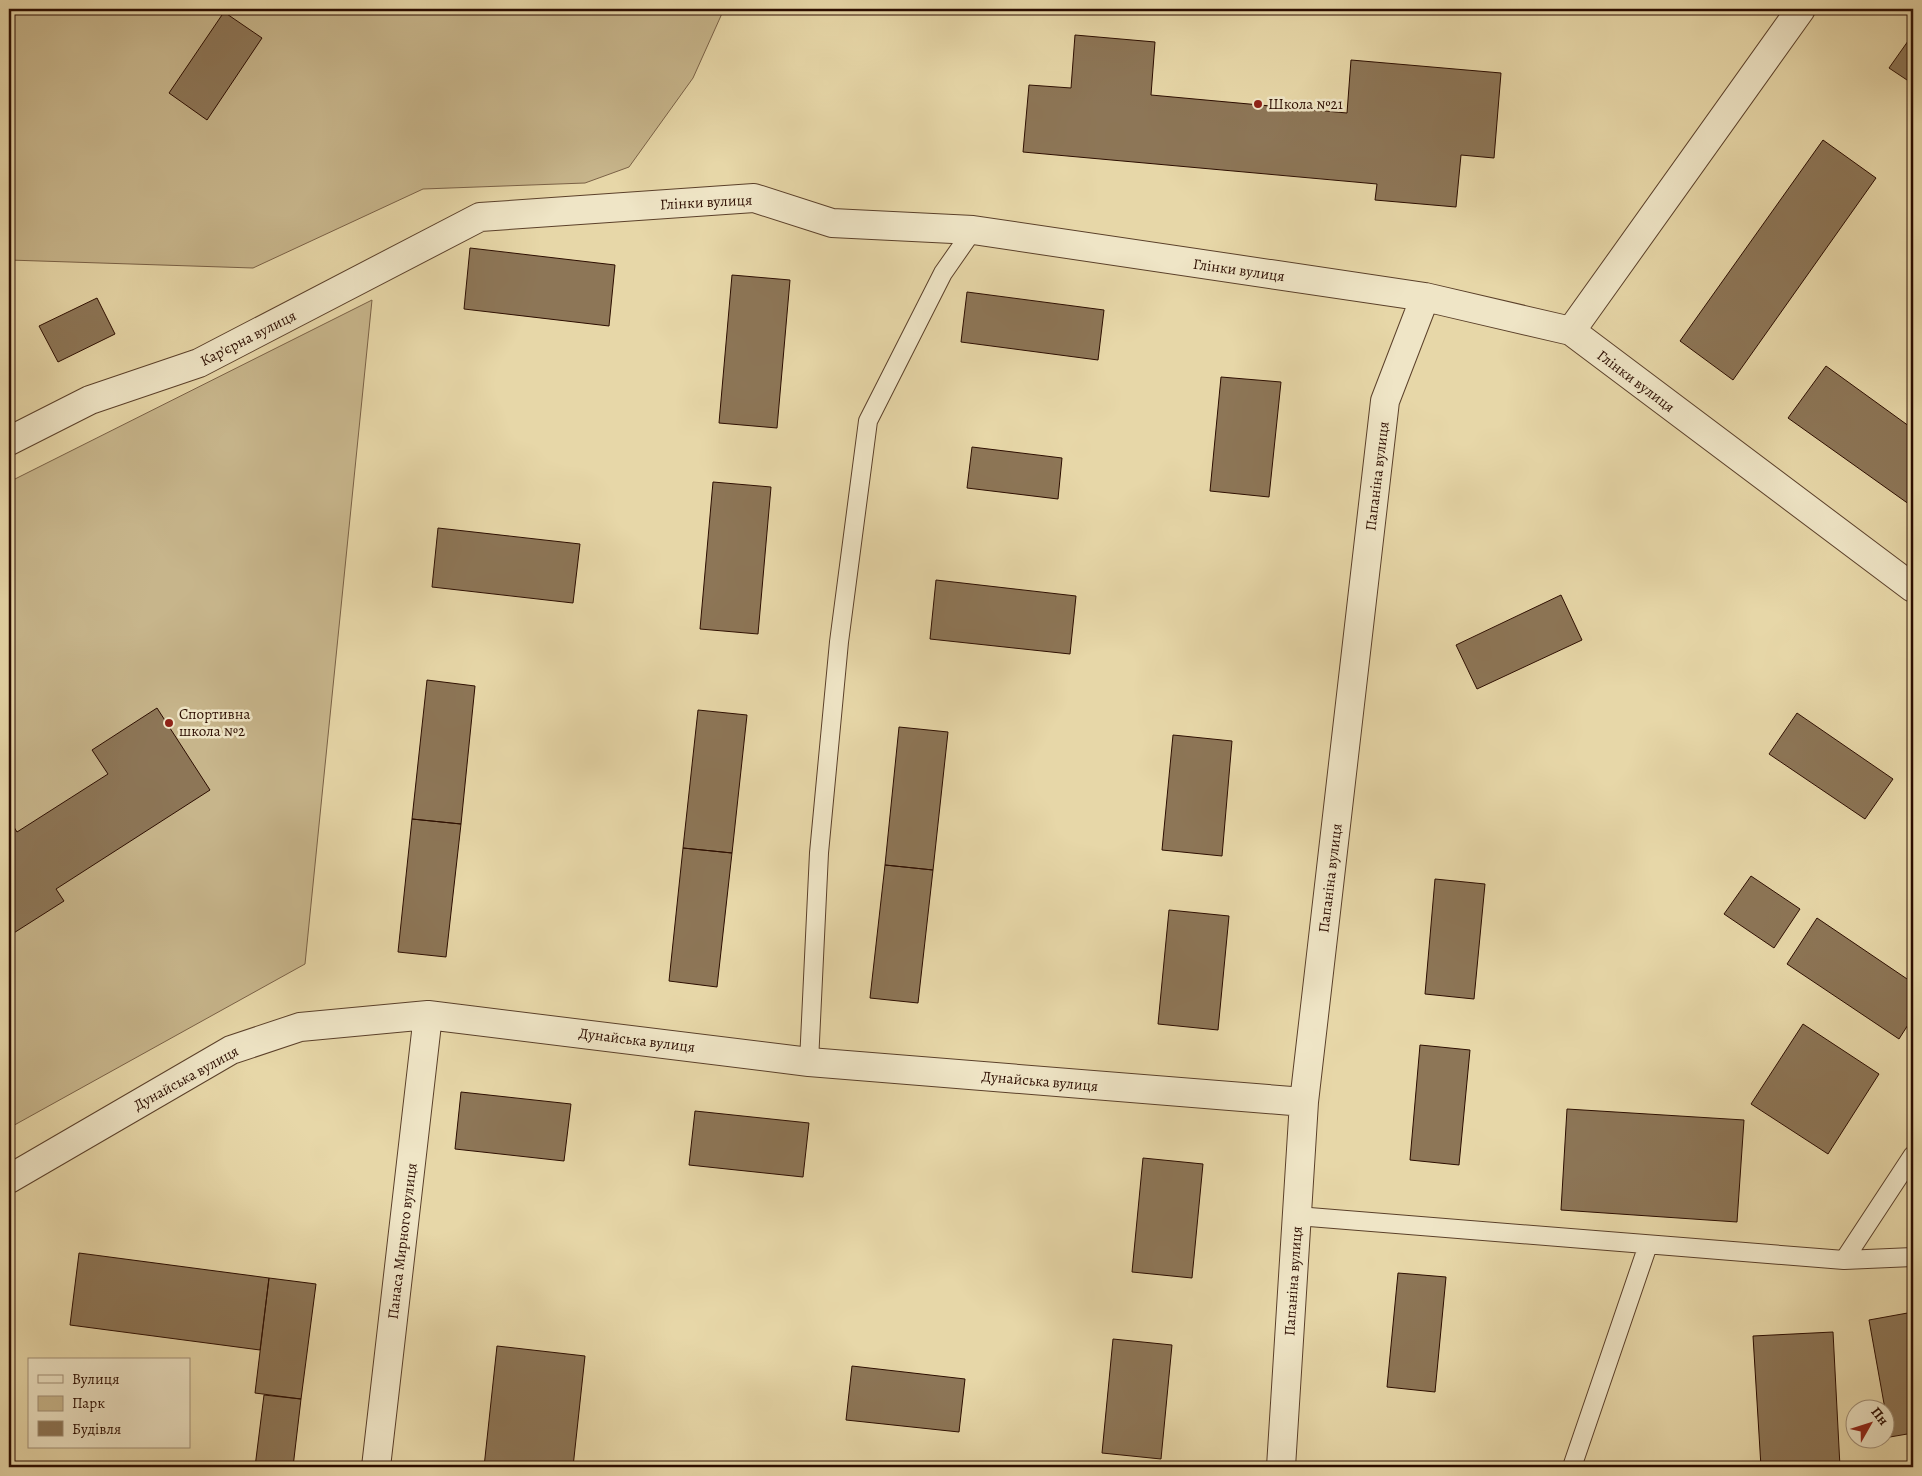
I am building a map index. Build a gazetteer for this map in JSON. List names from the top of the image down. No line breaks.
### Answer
{"streets":{"street":["Глінки вулиця","Кар’єрна вулиця","Папаніна вулиця","Дунайська вулиця","Панаса Мирного вулиця"]},"crossings":[["Глінки вулиця","Кар’єрна вулиця"],["Глінки вулиця","Папаніна вулиця"],["Папаніна вулиця","Дунайська вулиця"],["Дунайська вулиця","Панаса Мирного вулиця"]],"places":["Школа №21","Спортивна школа №2"],"legend":["Вулиця","Парк","Будівля"],"north":"top right"}
